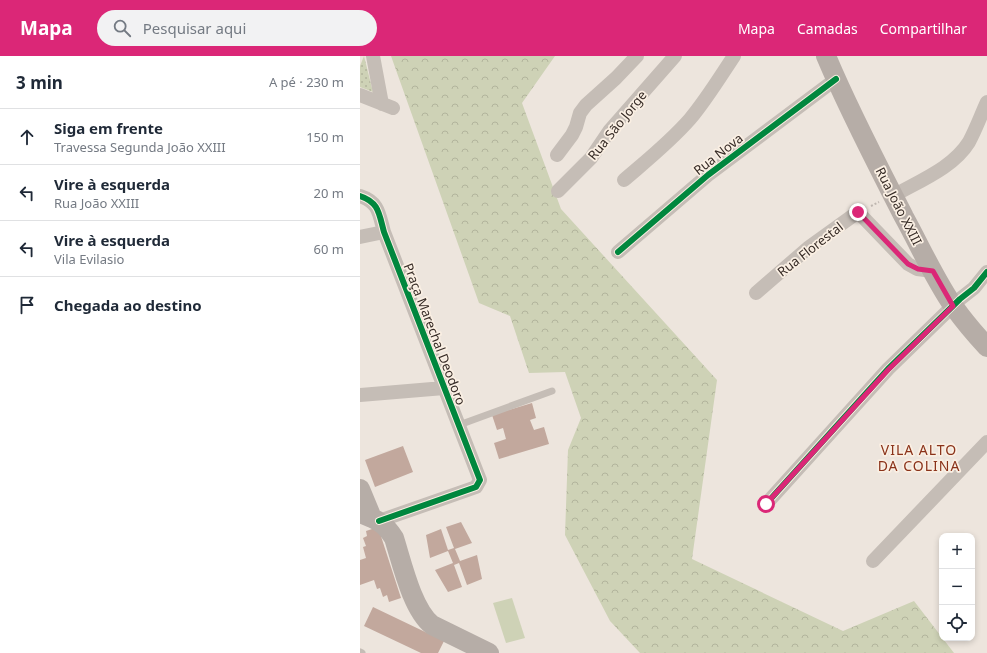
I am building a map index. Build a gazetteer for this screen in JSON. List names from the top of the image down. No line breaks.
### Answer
{"streets":{"main road":["Rua João XXIII"],"street":["Rua São Jorge","Rua Nova","Rua Florestal","Praça Marechal Deodoro"]},"crossings":[["Rua Nova","Rua João XXIII"]],"districts":["VILA ALTO DA COLINA"],"page":{"header":"Mapa","search":"Pesquisar aqui","nav":["Mapa","Camadas","Compartilhar"],"heading":["3 min","A pé · 230 m"],"list":[["Siga em frente","Travessa Segunda João XXIII","150 m"],["Vire à esquerda","Rua João XXIII","20 m"],["Vire à esquerda","Vila Evilasio","60 m"],"Chegada ao destino"],"map_buttons":["+","−"]}}
